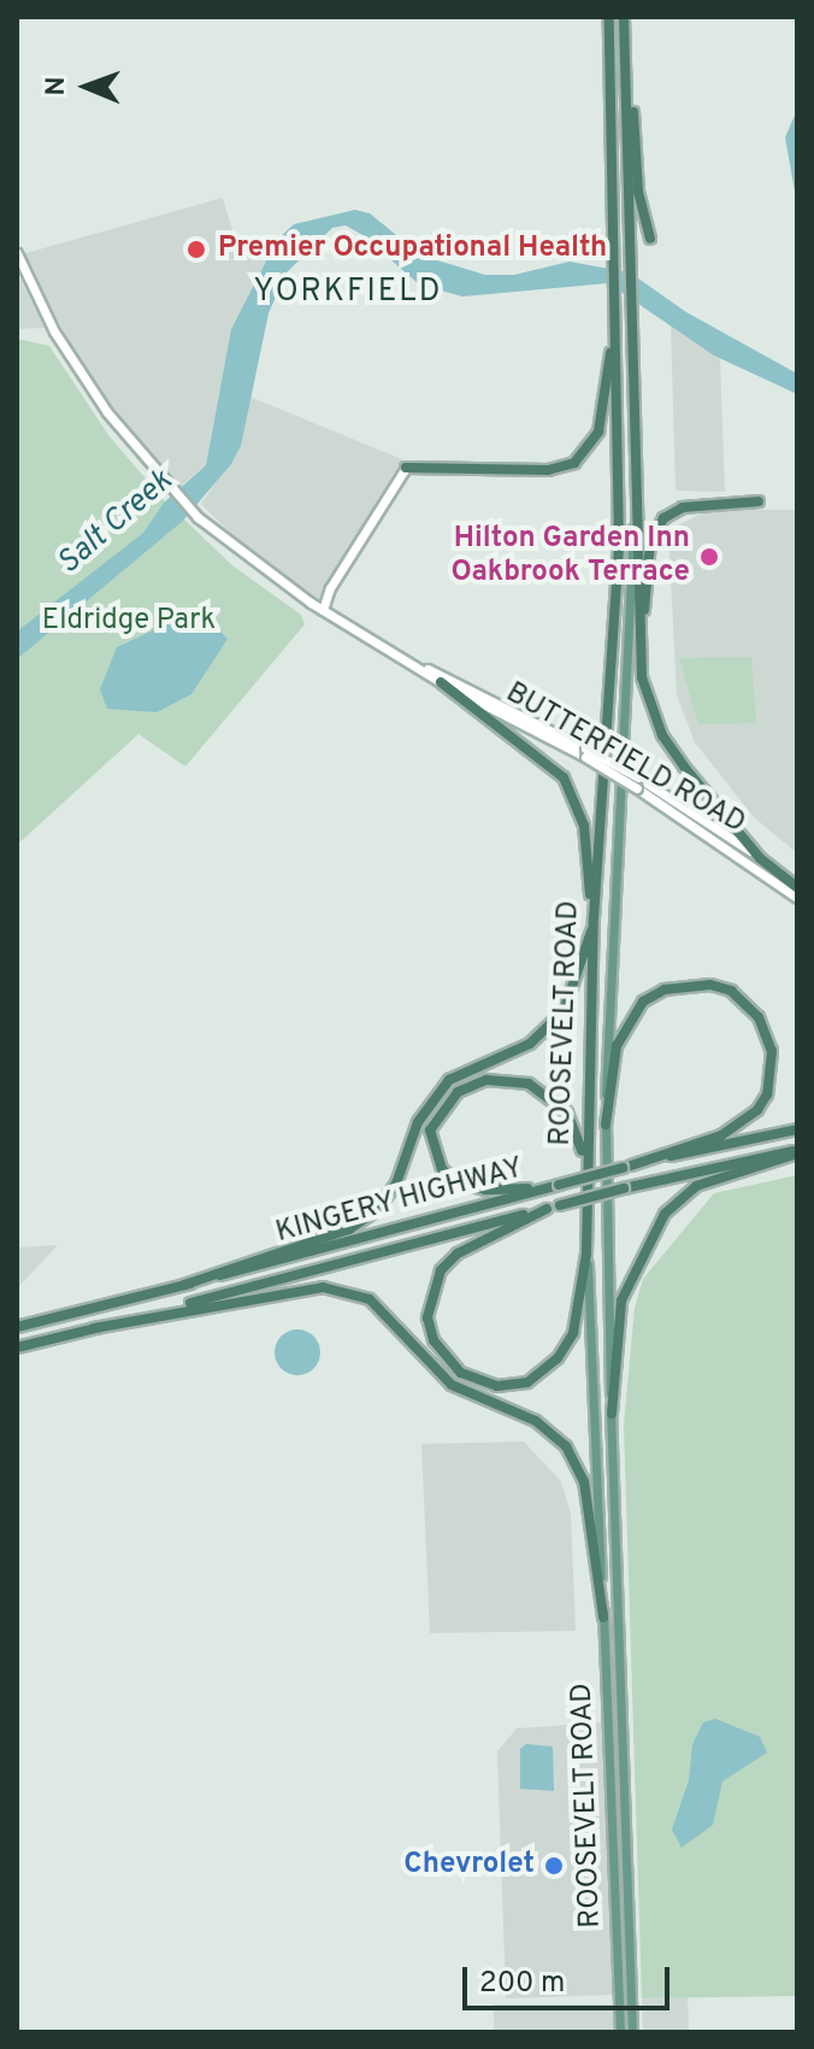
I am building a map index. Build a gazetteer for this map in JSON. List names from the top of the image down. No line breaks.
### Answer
{"streets":{"highway":["BUTTERFIELD ROAD","ROOSEVELT ROAD","KINGERY HIGHWAY"]},"districts":["YORKFIELD"],"water":["Salt Creek"],"parks":["Eldridge Park"],"places":["Premier Occupational Health","Hilton Garden Inn Oakbrook Terrace","Chevrolet"],"scale_bar":"200 m","north":"left"}
